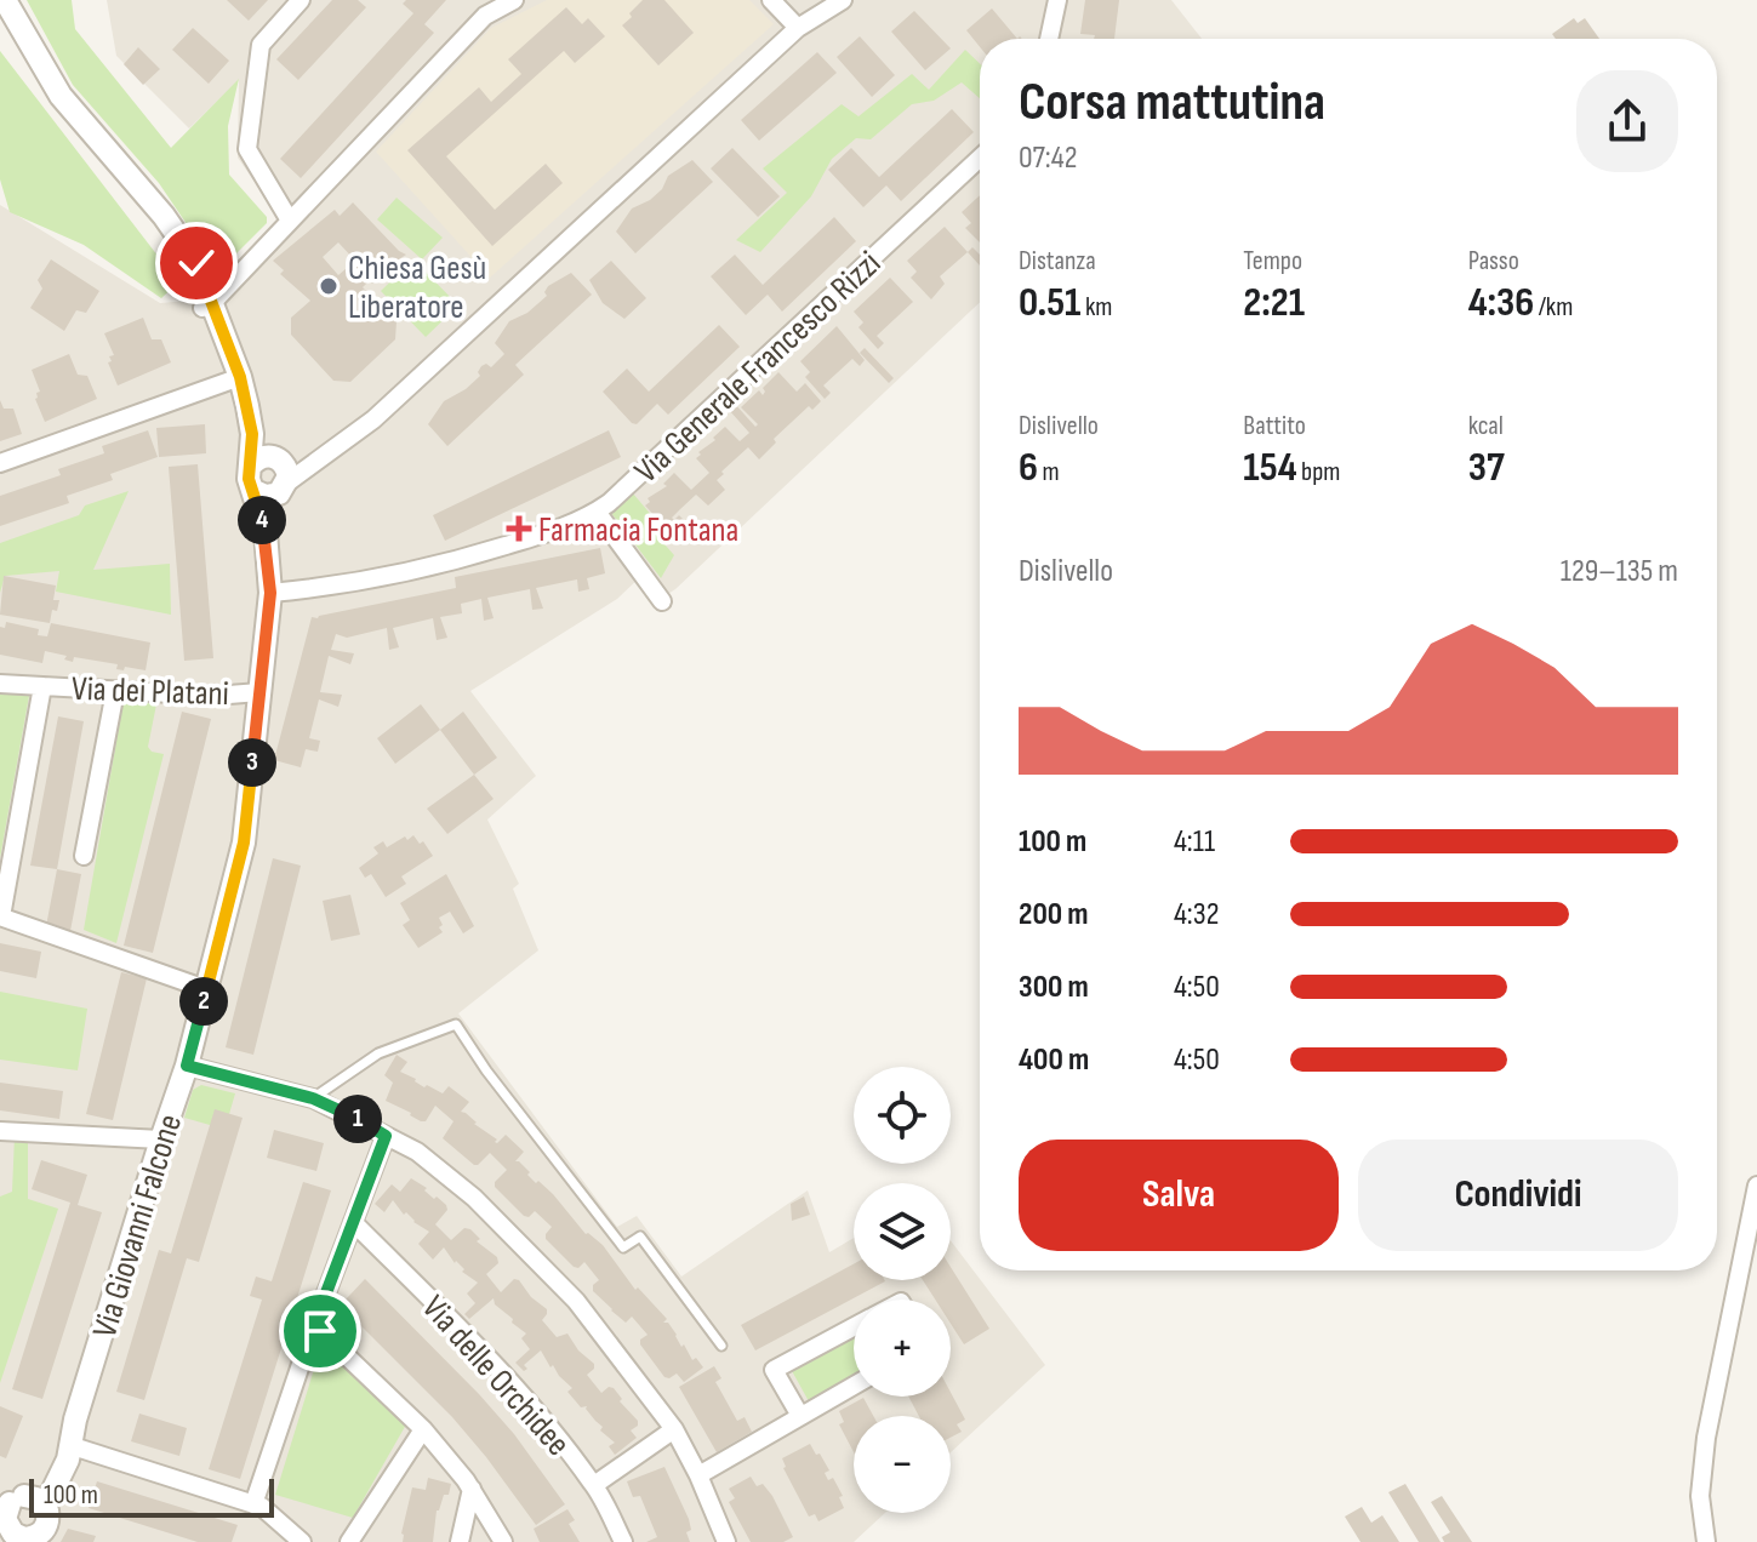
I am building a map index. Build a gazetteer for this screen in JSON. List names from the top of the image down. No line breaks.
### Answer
{"streets":{"street":["Via Generale Francesco Rizzi","Via dei Platani","Via Giovanni Falcone","Via delle Orchidee"]},"crossings":[["Via Generale Francesco Rizzi","Via Giovanni Falcone"],["Via dei Platani","Via Giovanni Falcone"]],"places":{"other":["Chiesa Gesù Liberatore"],"health":["Farmacia Fontana"]},"scale_bar":"100 m","page":{"heading":["Corsa mattutina","07:42"],"stats":[["Distanza","0.51 km"],["Tempo","2:21"],["Passo","4:36 /km"],["Dislivello","6 m"],["Battito","154 bpm"],["kcal","37"]],"pins":["4","3","2","1"],"chart":["Dislivello","129–135 m"],"list":[{"name":"100 m","note":"4:11"},{"name":"200 m","note":"4:32"},{"name":"300 m","note":"4:50"},{"name":"400 m","note":"4:50"}],"map_buttons":["+","−"],"buttons":["Salva","Condividi"],"scale":"100 m"}}
